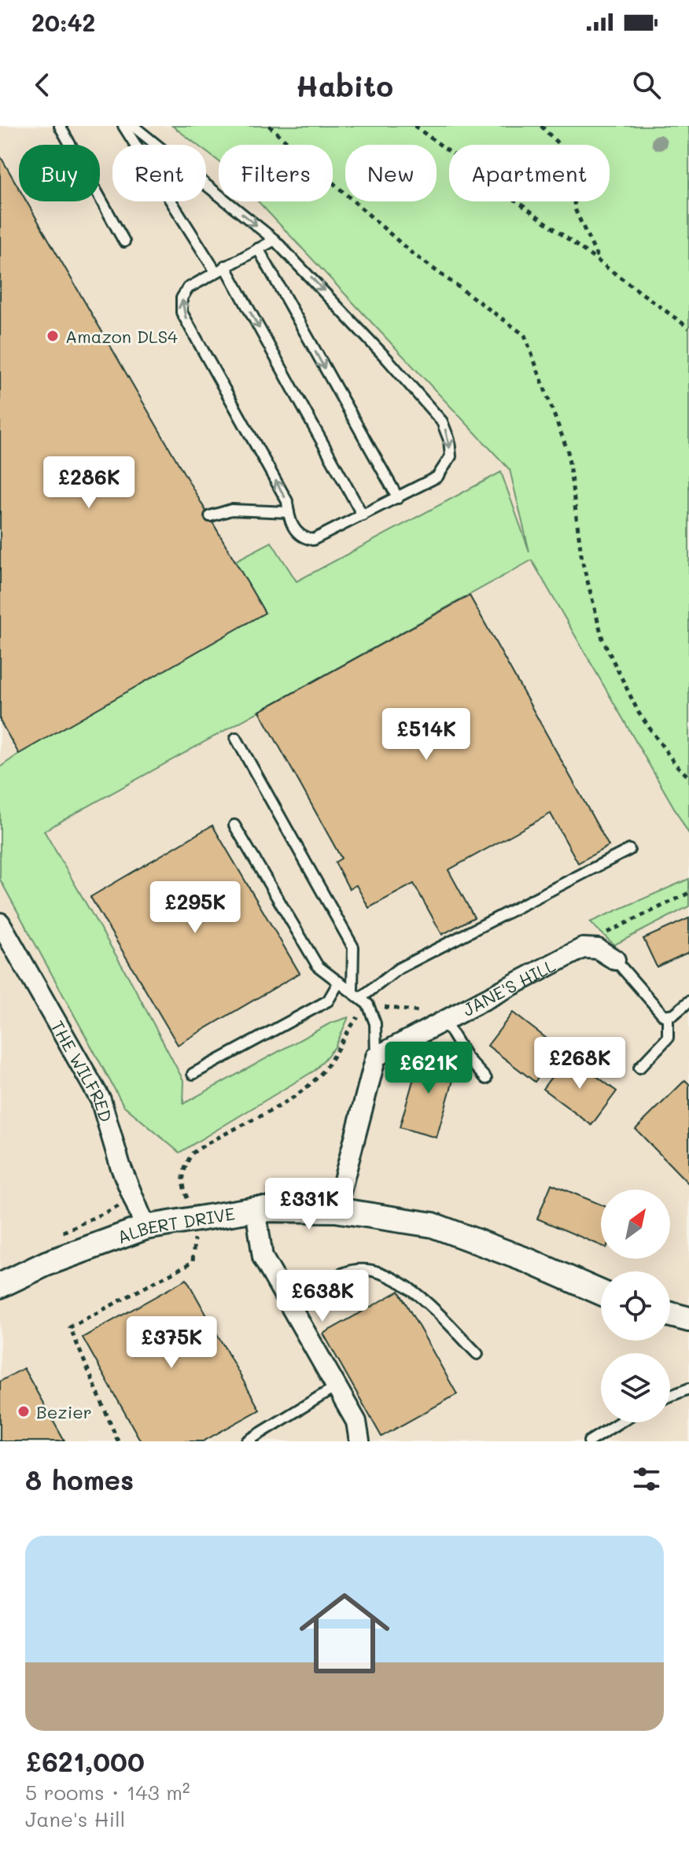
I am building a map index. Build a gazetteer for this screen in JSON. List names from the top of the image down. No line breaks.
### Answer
{"streets":{"street":["JANE'S HILL","THE WILFRED","ALBERT DRIVE"]},"crossings":[["THE WILFRED","ALBERT DRIVE"]],"places":["Amazon DLS4","Bezier"],"north":"top right","page":{"status":"20:42","header":"Habito","chip":["Buy","Rent","Filters","New","Apartment"],"price":["£286K","£514K","£295K","£268K","£621K","£331K","£638K","£375K"],"heading":"8 homes","list":[{"name":"£621,000","note":"5 rooms · 143 m² · Jane's Hill"}]}}
